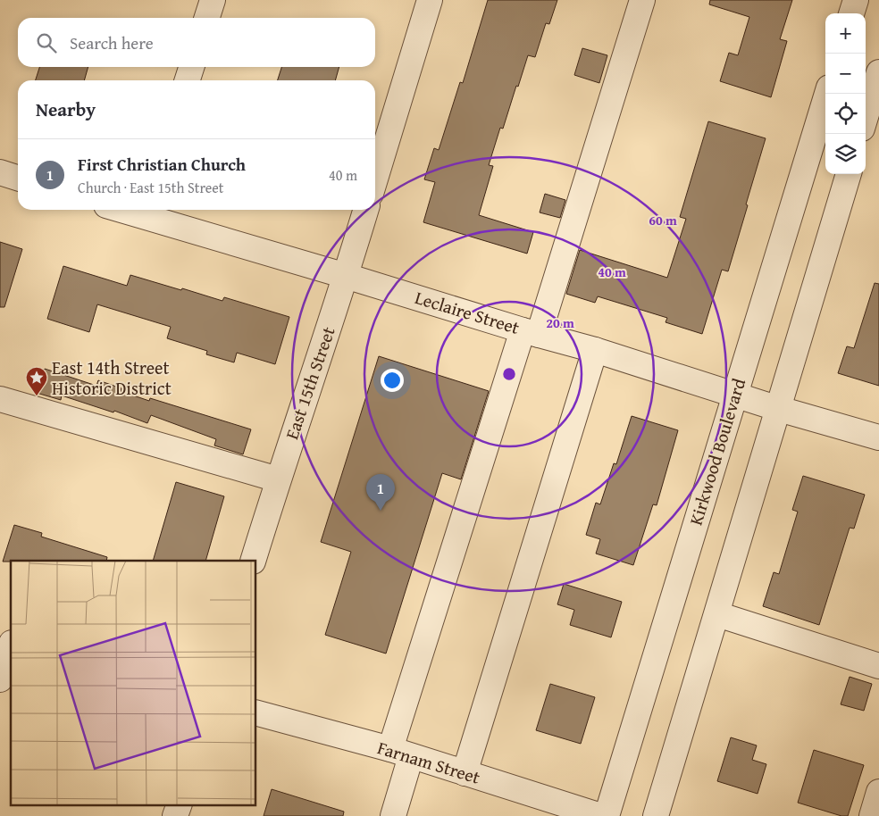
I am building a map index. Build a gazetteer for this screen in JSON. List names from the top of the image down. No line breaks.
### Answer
{"streets":{"street":["Leclaire Street","East 15th Street","Kirkwood Boulevard","Farnam Street"]},"crossings":[["Leclaire Street","East 15th Street"],["Leclaire Street","Kirkwood Boulevard"]],"places":{"place":["East 14th Street Historic District"]},"page":{"map_buttons":["+","−"],"search":"Search here","heading":"Nearby","list":[{"mark":"1","name":"First Christian Church","note":"Church · East 15th Street","value":"40 m"}],"pins":"1"},"rings":["60 m","40 m","20 m"]}
